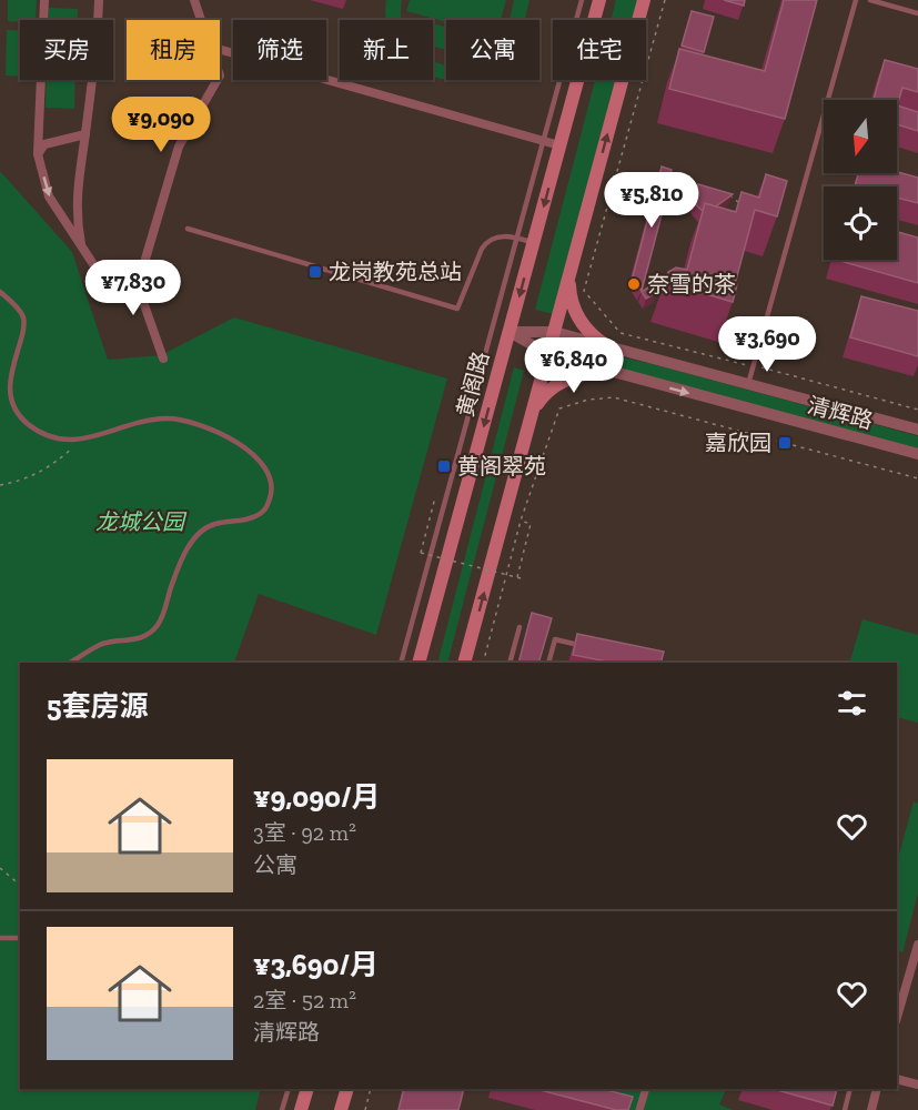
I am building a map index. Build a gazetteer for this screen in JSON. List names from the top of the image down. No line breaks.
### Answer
{"streets":{"main road":["黄阁路"],"street":["清辉路"]},"crossings":[["黄阁路","清辉路"]],"parks":["龙城公园"],"places":{"transit":["龙岗教苑总站","嘉欣园","黄阁翠苑"],"other":["奈雪的茶"]},"north":"bottom","page":{"chip":["买房","租房","筛选","新上","公寓","住宅"],"price":["¥9,090","¥5,810","¥7,830","¥3,690","¥6,840"],"heading":"5套房源","list":[{"name":"¥9,090/月","note":"3室 · 92 m² · 公寓"},{"name":"¥3,690/月","note":"2室 · 52 m² · 清辉路"}]}}
